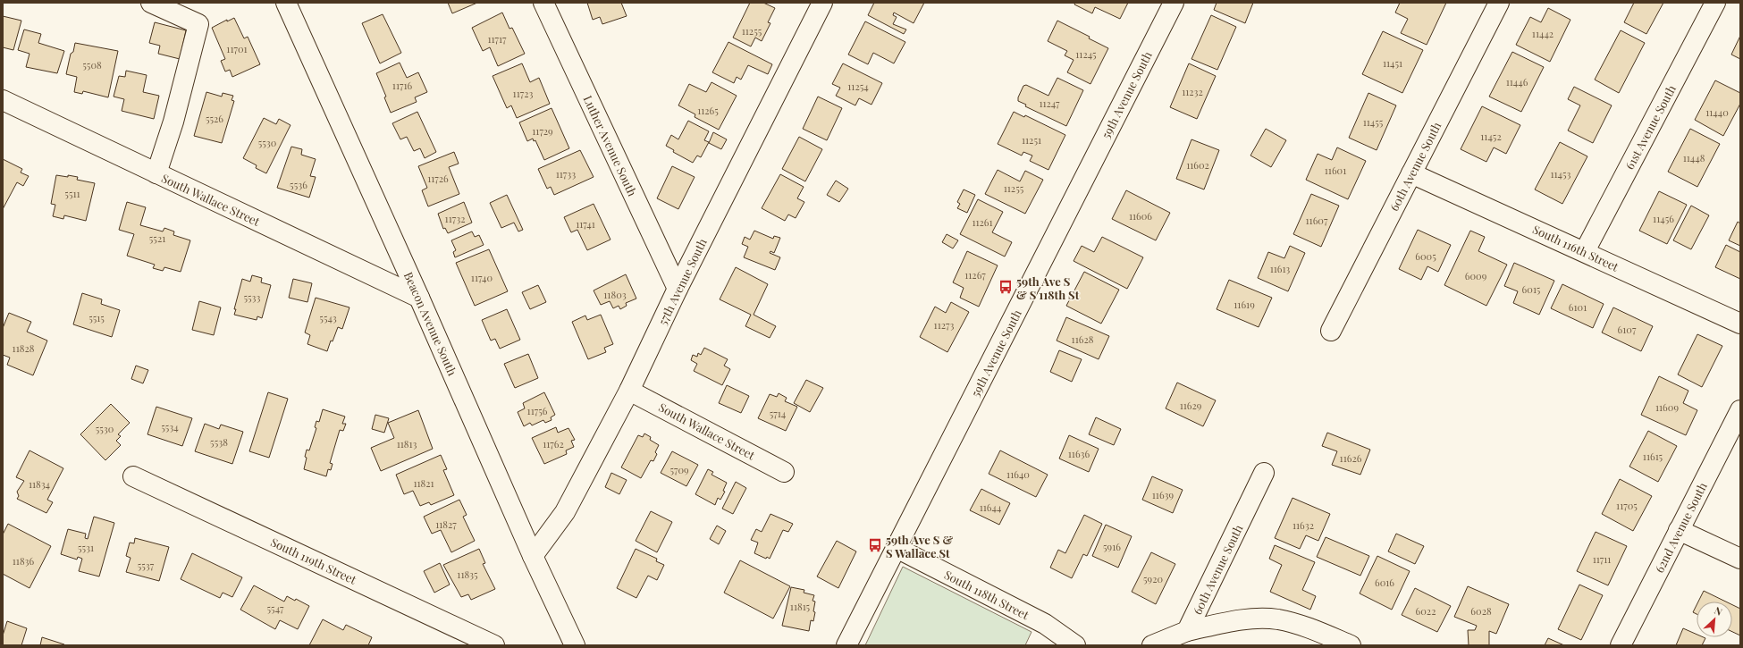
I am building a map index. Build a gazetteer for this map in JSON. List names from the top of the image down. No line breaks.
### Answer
{"streets":{"street":["59th Avenue South","61st Avenue South","Luther Avenue South","60th Avenue South","South Wallace Street","South 116th Street","57th Avenue South","Beacon Avenue South","62nd Avenue South","South 119th Street","South 118th Street"]},"crossings":[["59th Avenue South","South 118th Street"],["61st Avenue South","South 116th Street"],["Luther Avenue South","57th Avenue South"],["60th Avenue South","South 116th Street"],["South Wallace Street","57th Avenue South"],["South Wallace Street","Beacon Avenue South"],["57th Avenue South","Beacon Avenue South"]],"places":{"bus stop":["59th Ave S & S 118th St","59th Ave S & S Wallace St"]},"house_numbers":["11255","11442","11717","11701","11245","11451","5508","11446","11716","11254","11232","11723","11247","11265","11440","5526","11455","11729","11452","11251","5530","11448","11602","11601","11733","11453","11726","5536","11255","5511","11606","11732","11456","11607","11261","11741","5521","6005","11613","11267","6009","11740","6015","11803","5533","11619","6101","5515","5543","11273","6107","11628","11828","11629","11609","11756","5714","5534","5530","5538","11813","11762","11636","11615","11626","5709","11640","11821","11834","11639","11705","11644","11827","11632","5916","5531","11711","11836","5537","11835","5920","6016","11815","5547","6022","6028"],"north":"top right"}
